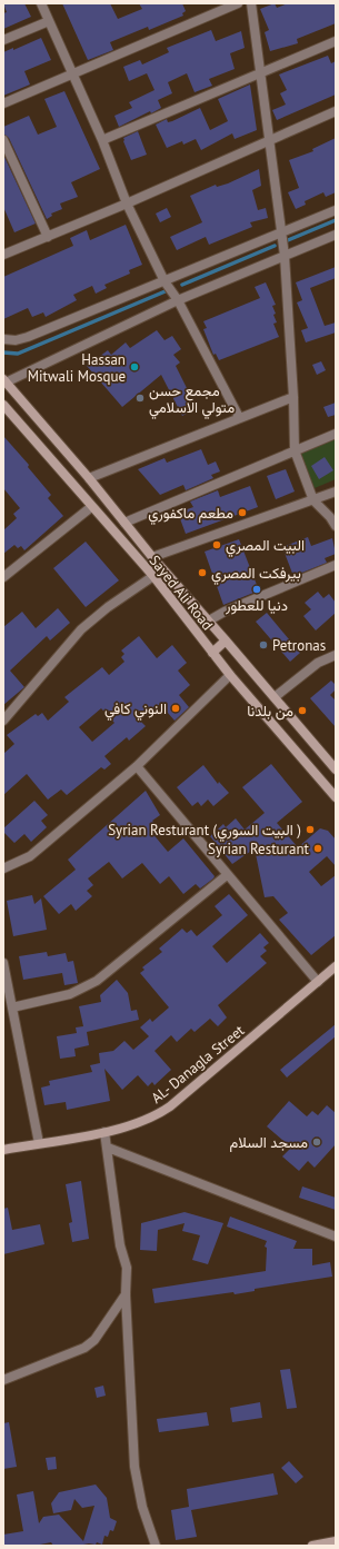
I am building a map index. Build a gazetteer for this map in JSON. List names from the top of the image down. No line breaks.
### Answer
{"streets":{"main road":["Sayed Ali Road","AL- Danagla Street"]},"places":["Hassan Mitwali Mosque","مجمع حسن متولي الاسلامي","مطعم ماكفوري","البيت المصري","بيرفكت المصري","دنيا للعطور","Petronas","النوني كافي","من بلدنا","Syrian Resturant (البيت السوري )","Syrian Resturant","مسجد السلام"]}
